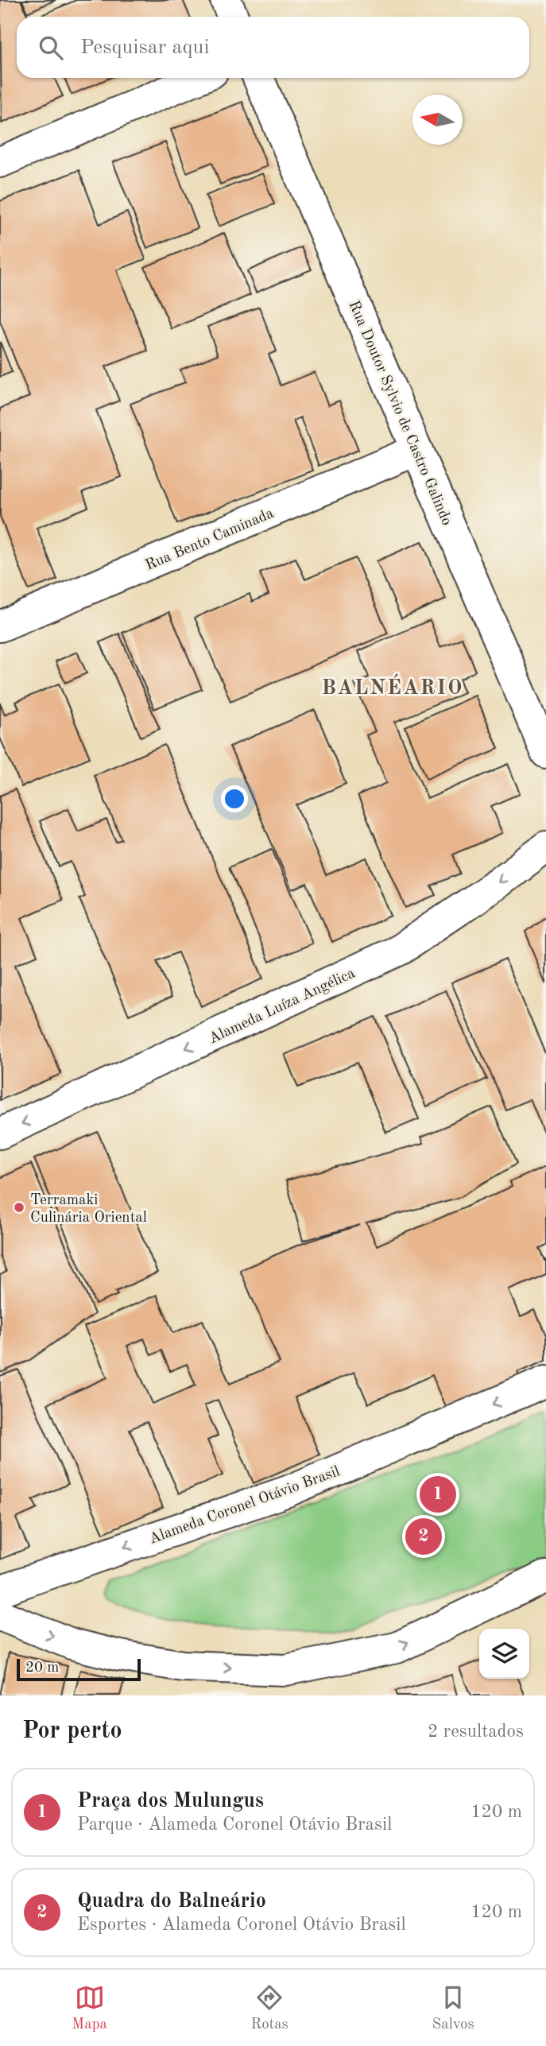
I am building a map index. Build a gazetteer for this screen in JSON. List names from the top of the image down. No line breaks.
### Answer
{"streets":{"street":["Rua Doutor Sylvio de Castro Galindo","Rua Bento Caminada","Alameda Luíza Angélica","Alameda Coronel Otávio Brasil"]},"crossings":[["Rua Doutor Sylvio de Castro Galindo","Rua Bento Caminada"]],"one_way":["Alameda Luíza Angélica"],"districts":["BALNÉARIO"],"places":["Terramaki Culinária Oriental"],"scale_bar":"20 m","north":"left","page":{"search":"Pesquisar aqui","pins":["1","2"],"scale":"20 m","heading":["Por perto","2 resultados"],"list":[{"mark":"1","name":"Praça dos Mulungus","note":"Parque · Alameda Coronel Otávio Brasil","value":"120 m"},{"mark":"2","name":"Quadra do Balneário","note":"Esportes · Alameda Coronel Otávio Brasil","value":"120 m"}],"nav":["Mapa","Rotas","Salvos"]}}
